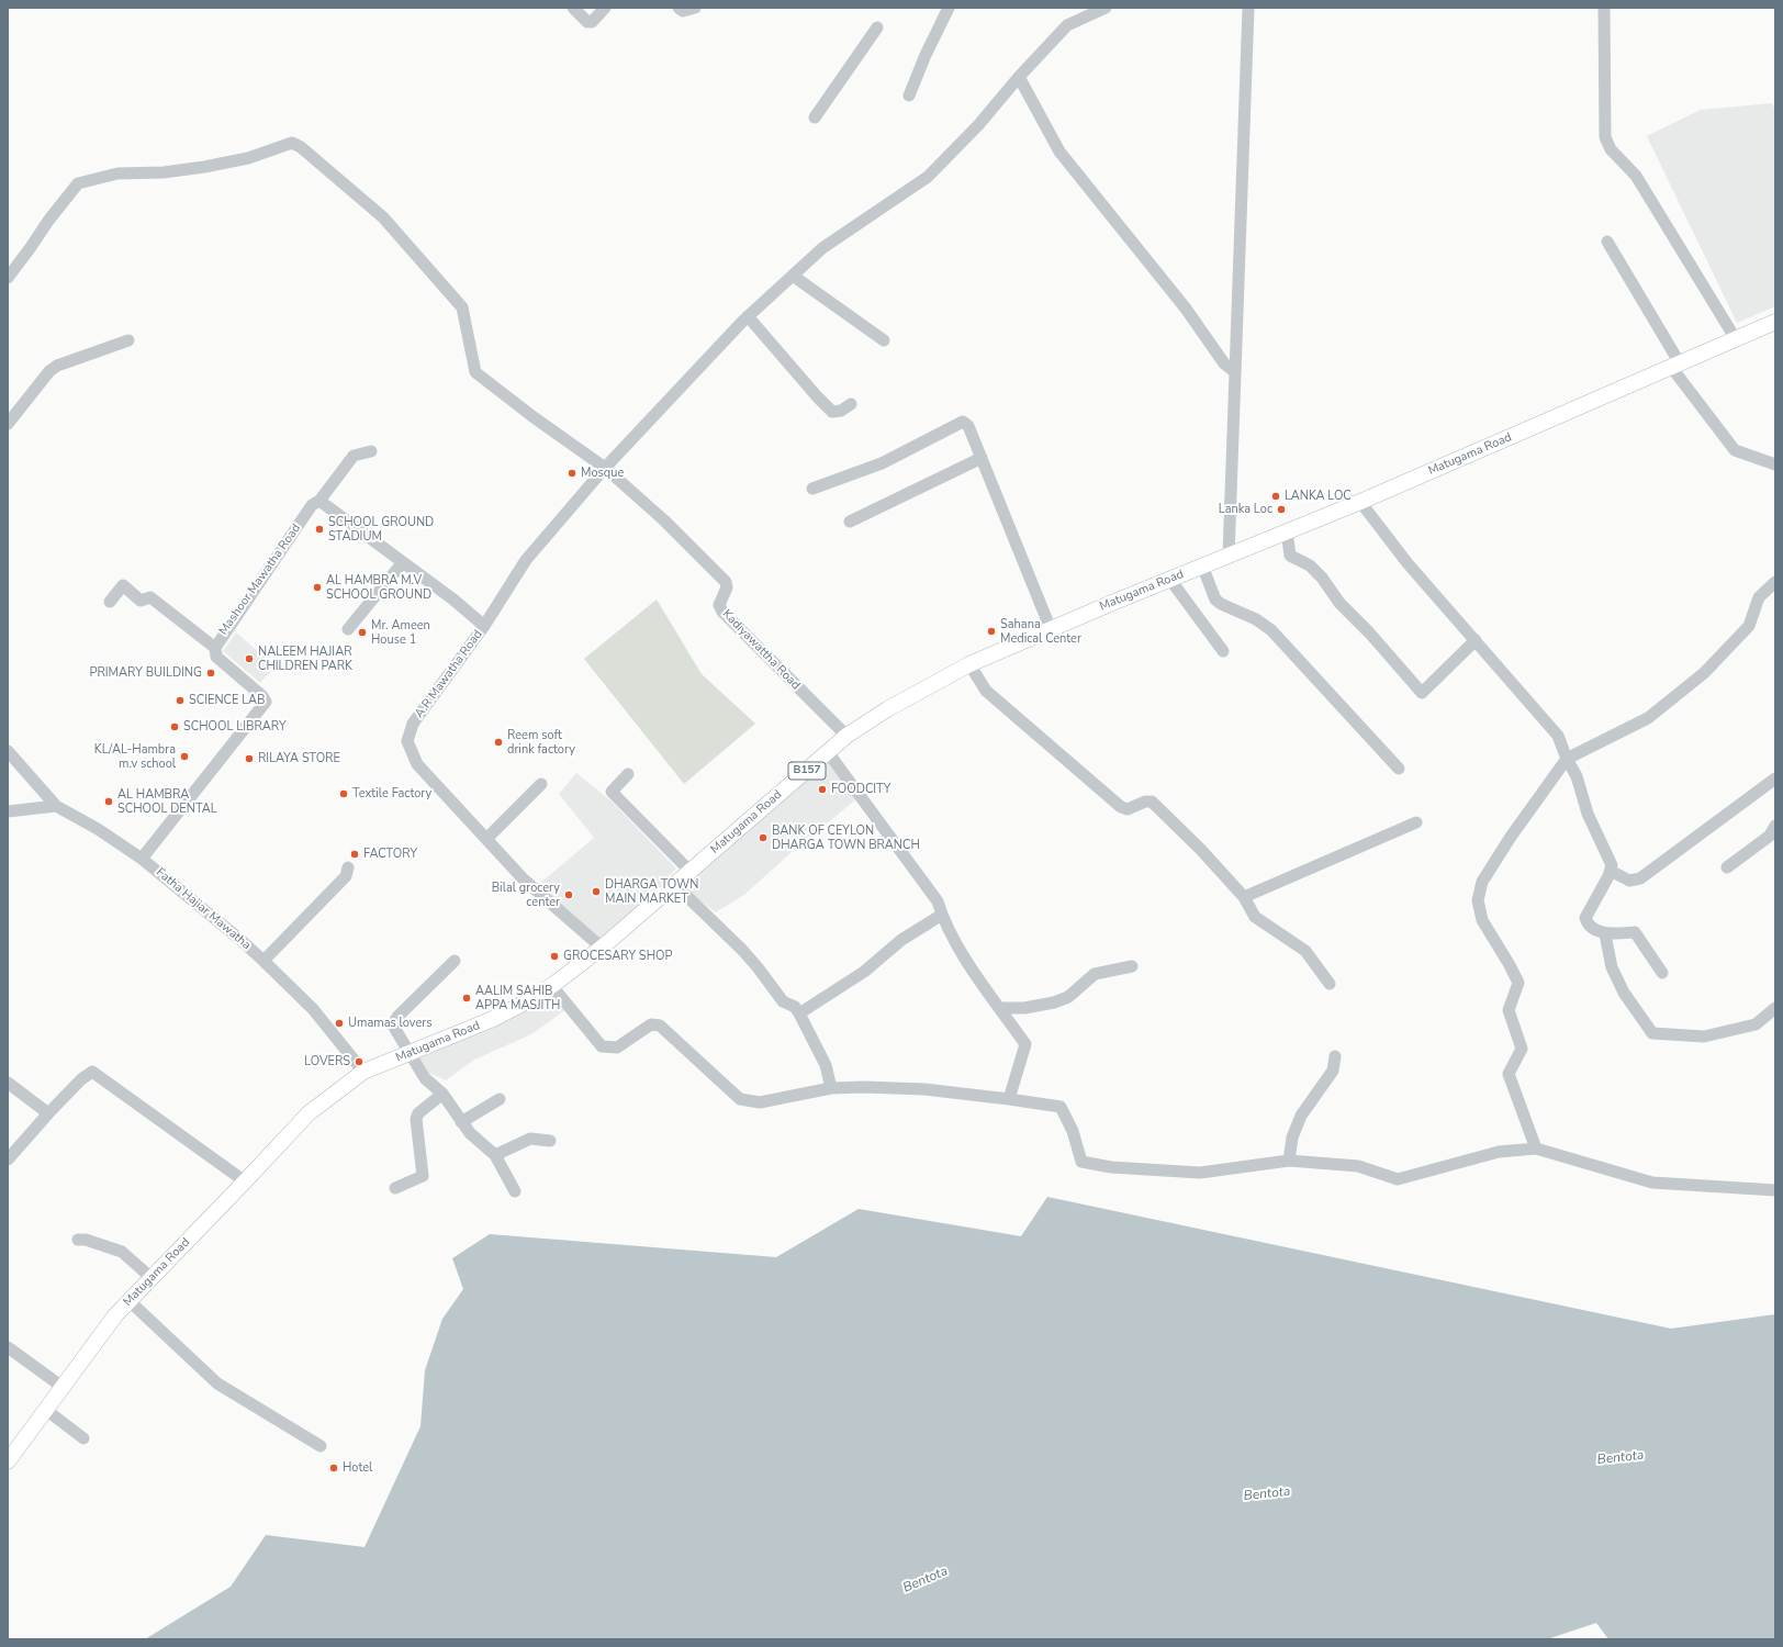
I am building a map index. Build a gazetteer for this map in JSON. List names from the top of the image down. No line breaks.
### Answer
{"streets":{"main road":["Matugama Road","B157"],"street":["Mashoor Mawatha Road","Kadiyawattha Road","A.R Mawatha Road","Fatha Hajiar Mawatha"]},"crossings":[["Matugama Road","Kadiyawattha Road"],["Matugama Road","A.R Mawatha Road"],["Matugama Road","Fatha Hajiar Mawatha"],["Mashoor Mawatha Road","Fatha Hajiar Mawatha"],["Kadiyawattha Road","A.R Mawatha Road"]],"water":["Bentota"],"places":["Mosque","LANKA LOC","Lanka Loc","SCHOOL GROUND STADIUM","AL HAMBRA M.V SCHOOL GROUND","Sahana Medical Center","Mr. Ameen House 1","NALEEM HAJIAR CHILDREN PARK","PRIMARY BUILDING","SCIENCE LAB","SCHOOL LIBRARY","Reem soft drink factory","KL/AL-Hambra m.v school","RILAYA STORE","FOODCITY","Textile Factory","AL HAMBRA SCHOOL DENTAL","BANK OF CEYLON DHARGA TOWN BRANCH","FACTORY","DHARGA TOWN MAIN MARKET","Bilal grocery center","GROCESARY SHOP","AALIM SAHIB APPA MASJITH","Umamas lovers","LOVERS","Hotel"]}
